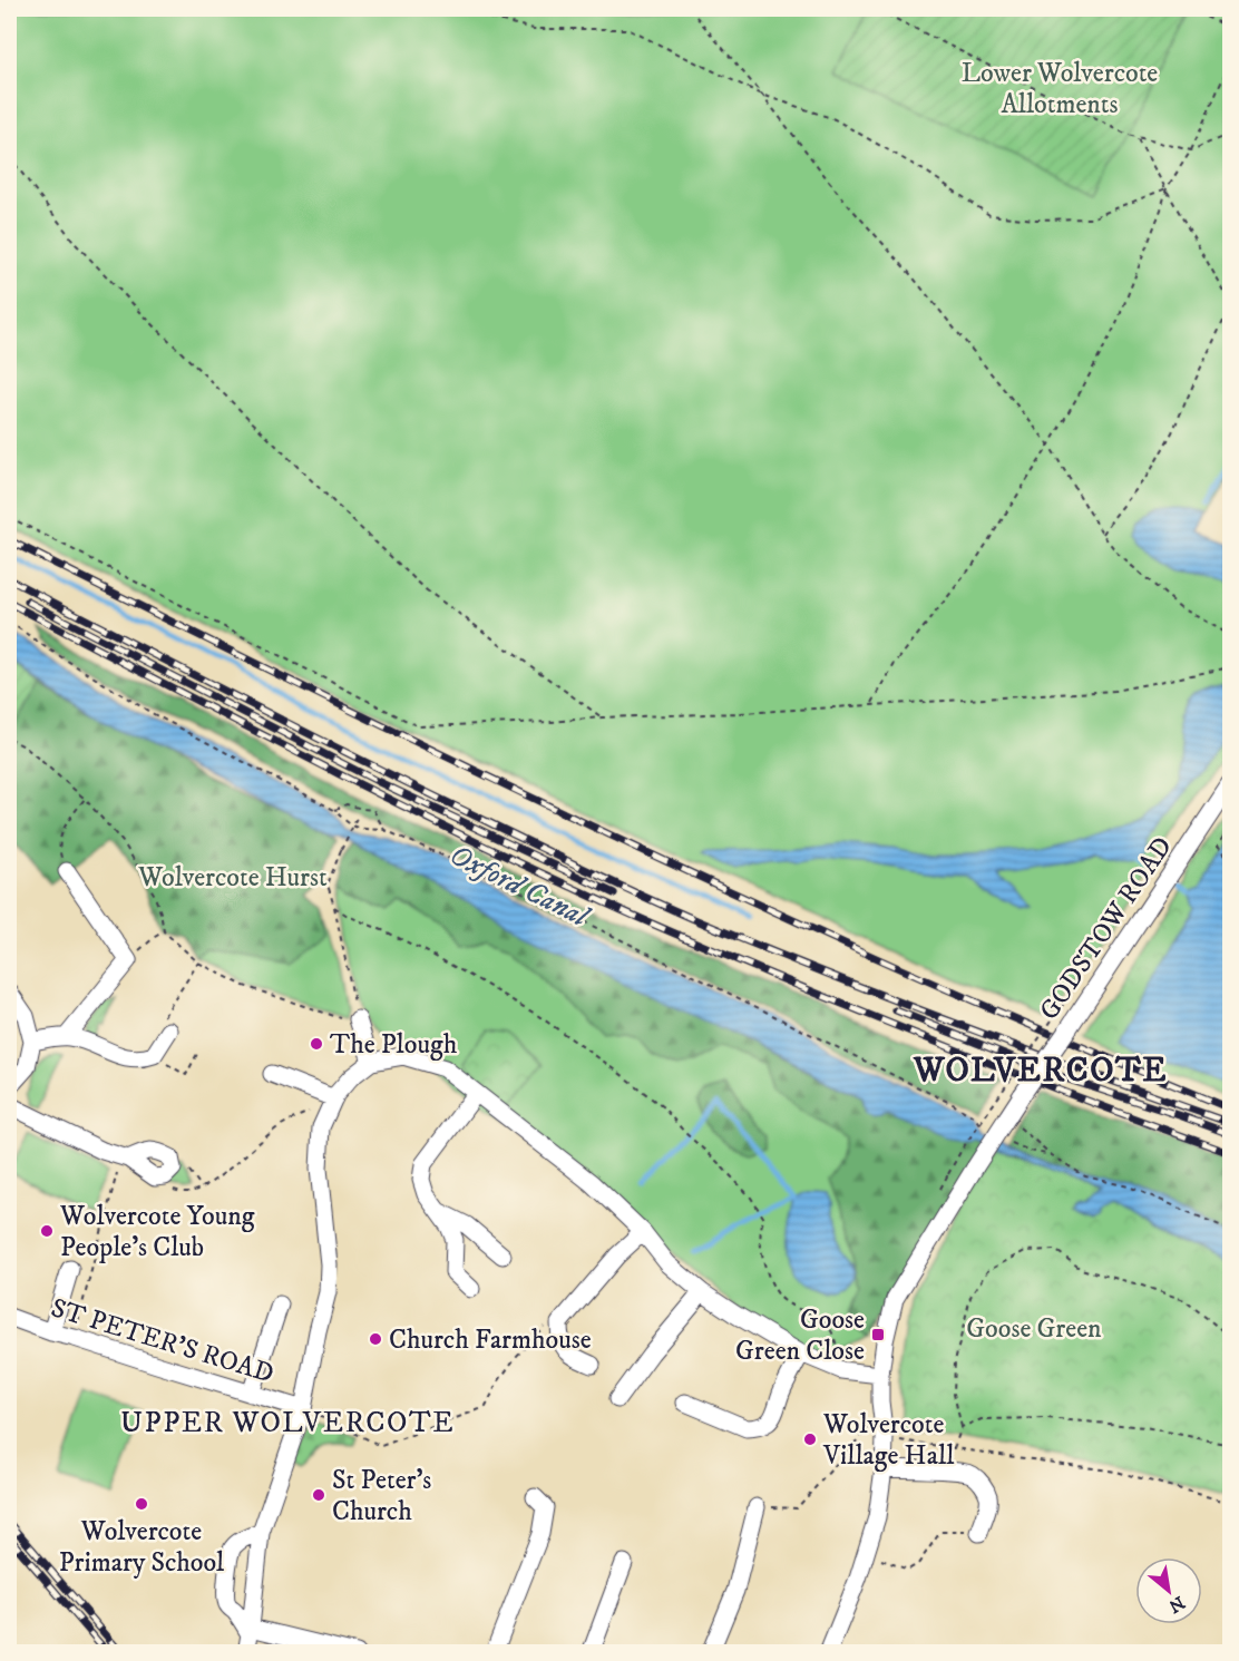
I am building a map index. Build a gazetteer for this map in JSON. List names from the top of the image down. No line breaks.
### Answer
{"streets":{"street":["GODSTOW ROAD","ST PETER'S ROAD"]},"districts":["WOLVERCOTE","UPPER WOLVERCOTE"],"water":["Oxford Canal"],"parks":["Lower Wolvercote Allotments","Wolvercote Hurst","Goose Green"],"places":{"other":["The Plough","Wolvercote Young People’s Club","Church Farmhouse","Wolvercote Village Hall","St Peter's Church","Wolvercote Primary School"],"transit":["Goose Green Close"]},"north":"bottom right"}
